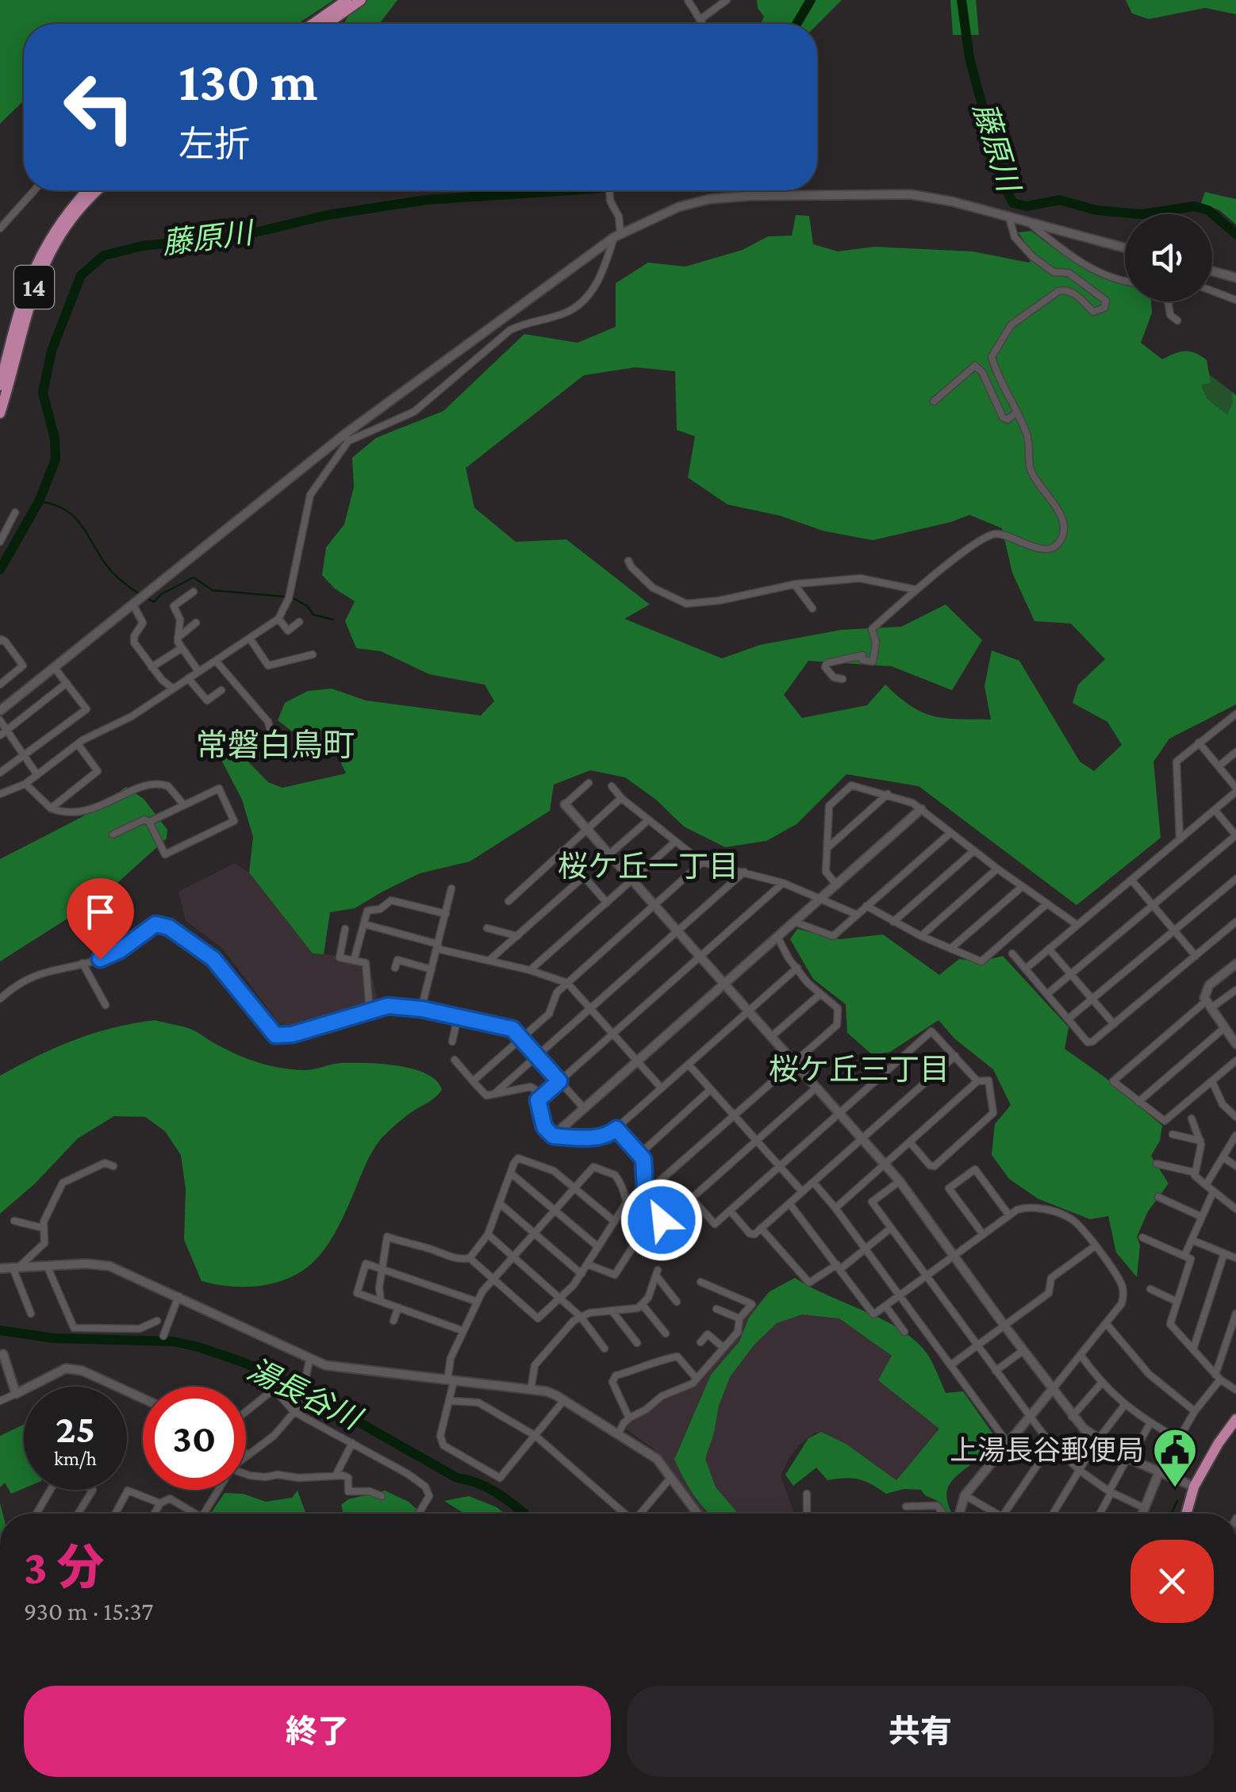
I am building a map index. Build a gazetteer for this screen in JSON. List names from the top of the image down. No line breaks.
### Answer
{"streets":{"main road":["14"]},"districts":["常磐白鳥町","桜ケ丘一丁目","桜ケ丘三丁目"],"water":["藤原川","湯長谷川"],"places":{"public building":["上湯長谷郵便局"]},"page":{"turn":["130 m","左折"],"speed":"25 km/h","limit":"30","heading":["3 分","930 m · 15:37"],"buttons":["終了","共有"]}}
